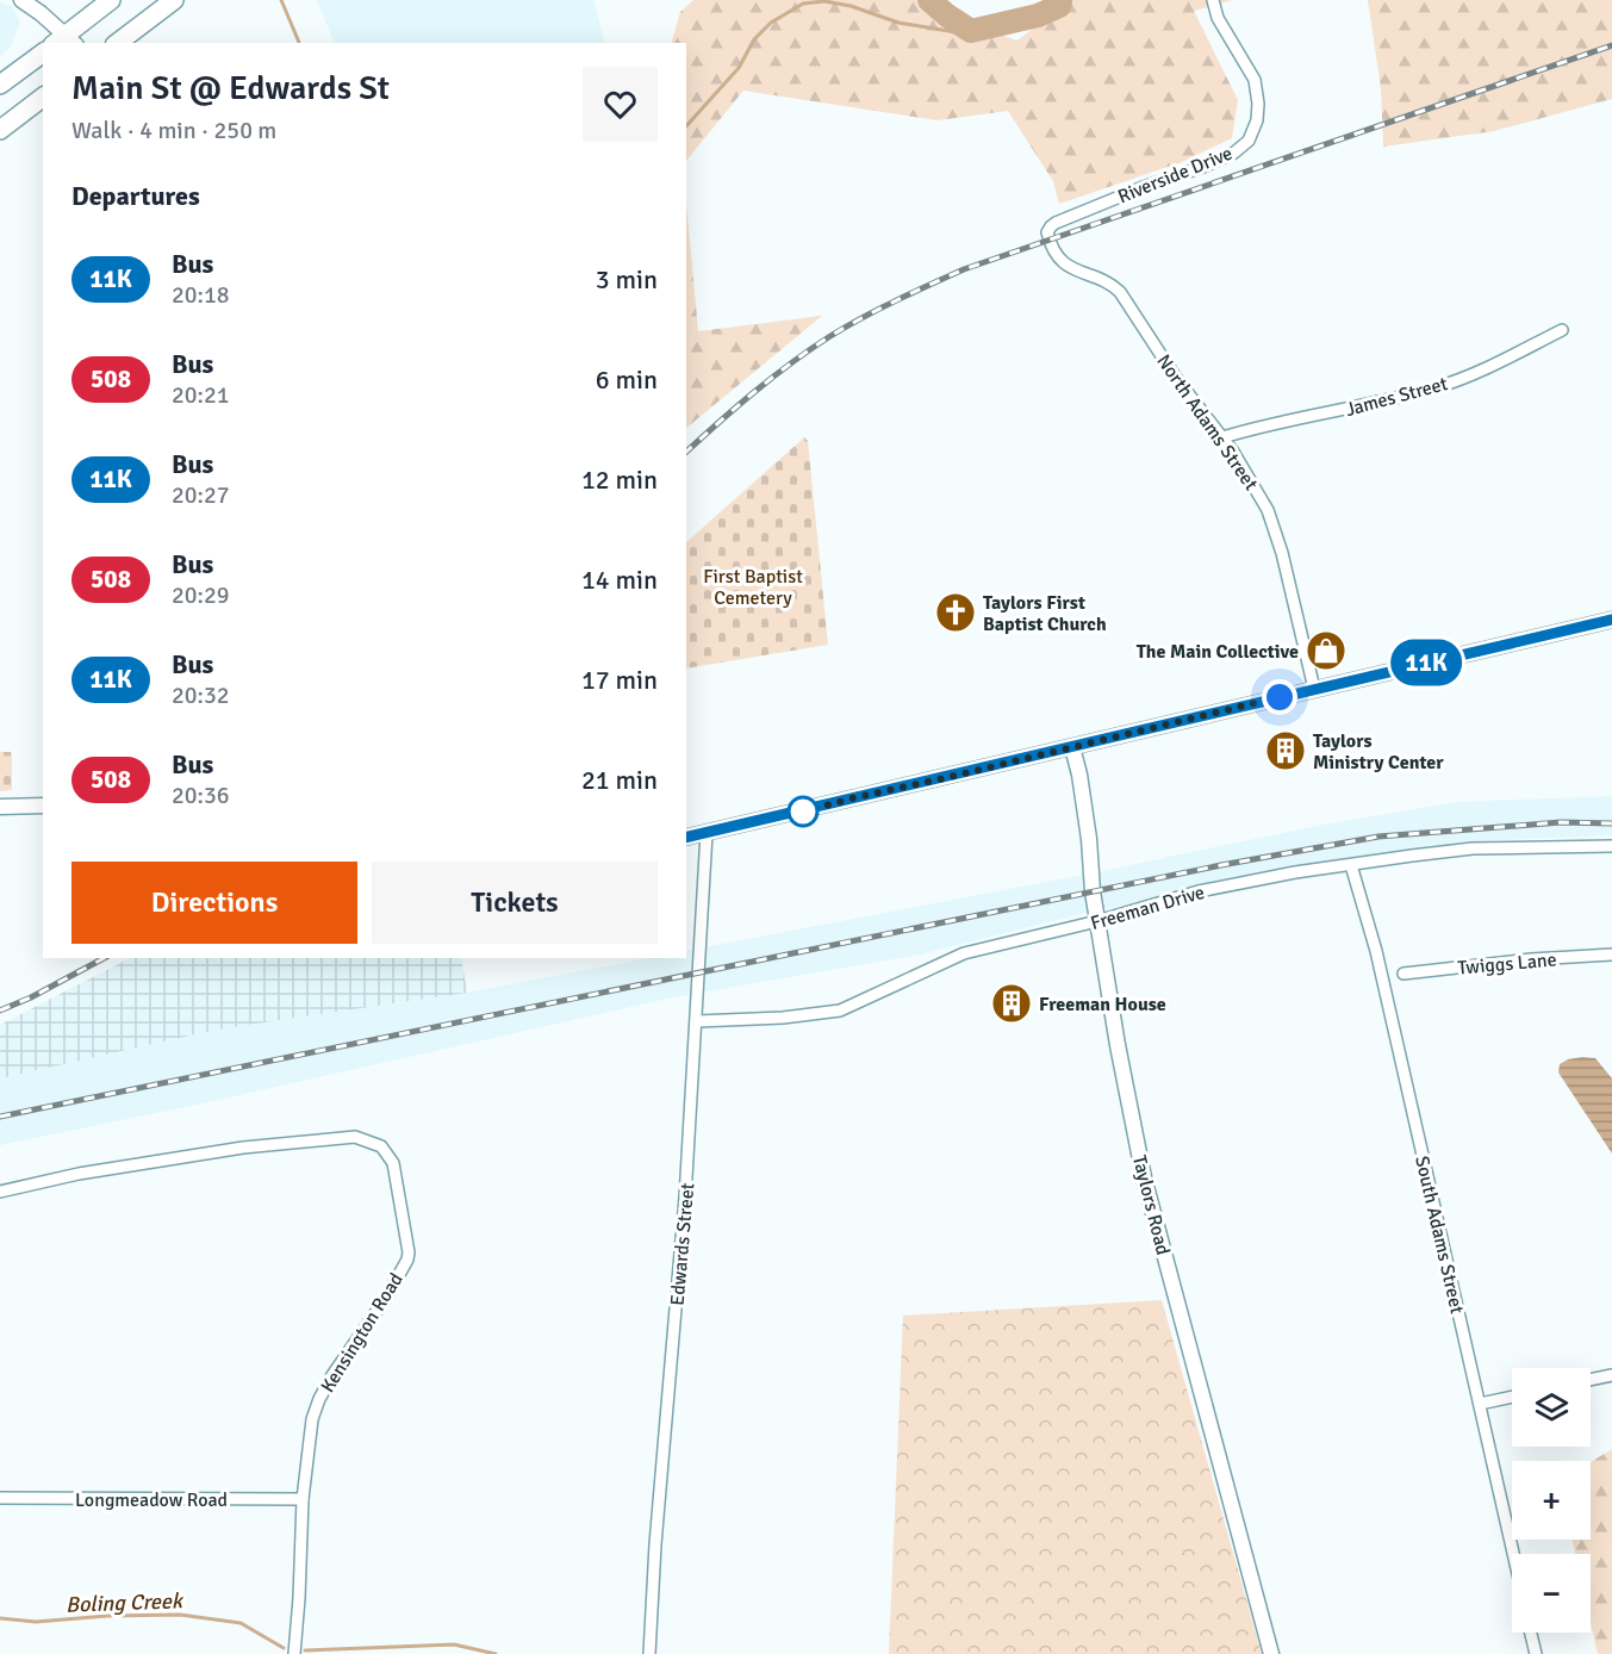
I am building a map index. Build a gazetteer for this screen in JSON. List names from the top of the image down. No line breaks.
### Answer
{"streets":{"street":["Riverside Drive","James Street","North Adams Street","Freeman Drive","Twiggs Lane","Taylors Road","South Adams Street","Edwards Street","Kensington Road","Longmeadow Road"]},"crossings":[["Riverside Drive","North Adams Street"],["James Street","North Adams Street"],["Freeman Drive","Taylors Road"],["Freeman Drive","South Adams Street"],["Freeman Drive","Edwards Street"],["Kensington Road","Longmeadow Road"]],"water":["Boling Creek"],"parks":["First Baptist Cemetery"],"places":{"church":["Taylors First Baptist Church"],"shop":["The Main Collective"],"building":["Taylors Ministry Center","Freeman House"]},"lines":["bus line 11K"],"page":{"on_map":"11K","heading":[["Main St @ Edwards St","Walk · 4 min · 250 m"],"Departures"],"list":[{"mark":"11K","name":"Bus","note":"20:18","value":"3 min"},{"mark":"508","name":"Bus","note":"20:21","value":"6 min"},{"mark":"11K","name":"Bus","note":"20:27","value":"12 min"},{"mark":"508","name":"Bus","note":"20:29","value":"14 min"},{"mark":"11K","name":"Bus","note":"20:32","value":"17 min"},{"mark":"508","name":"Bus","note":"20:36","value":"21 min"}],"buttons":["Directions","Tickets"],"map_buttons":["+","−"]}}
